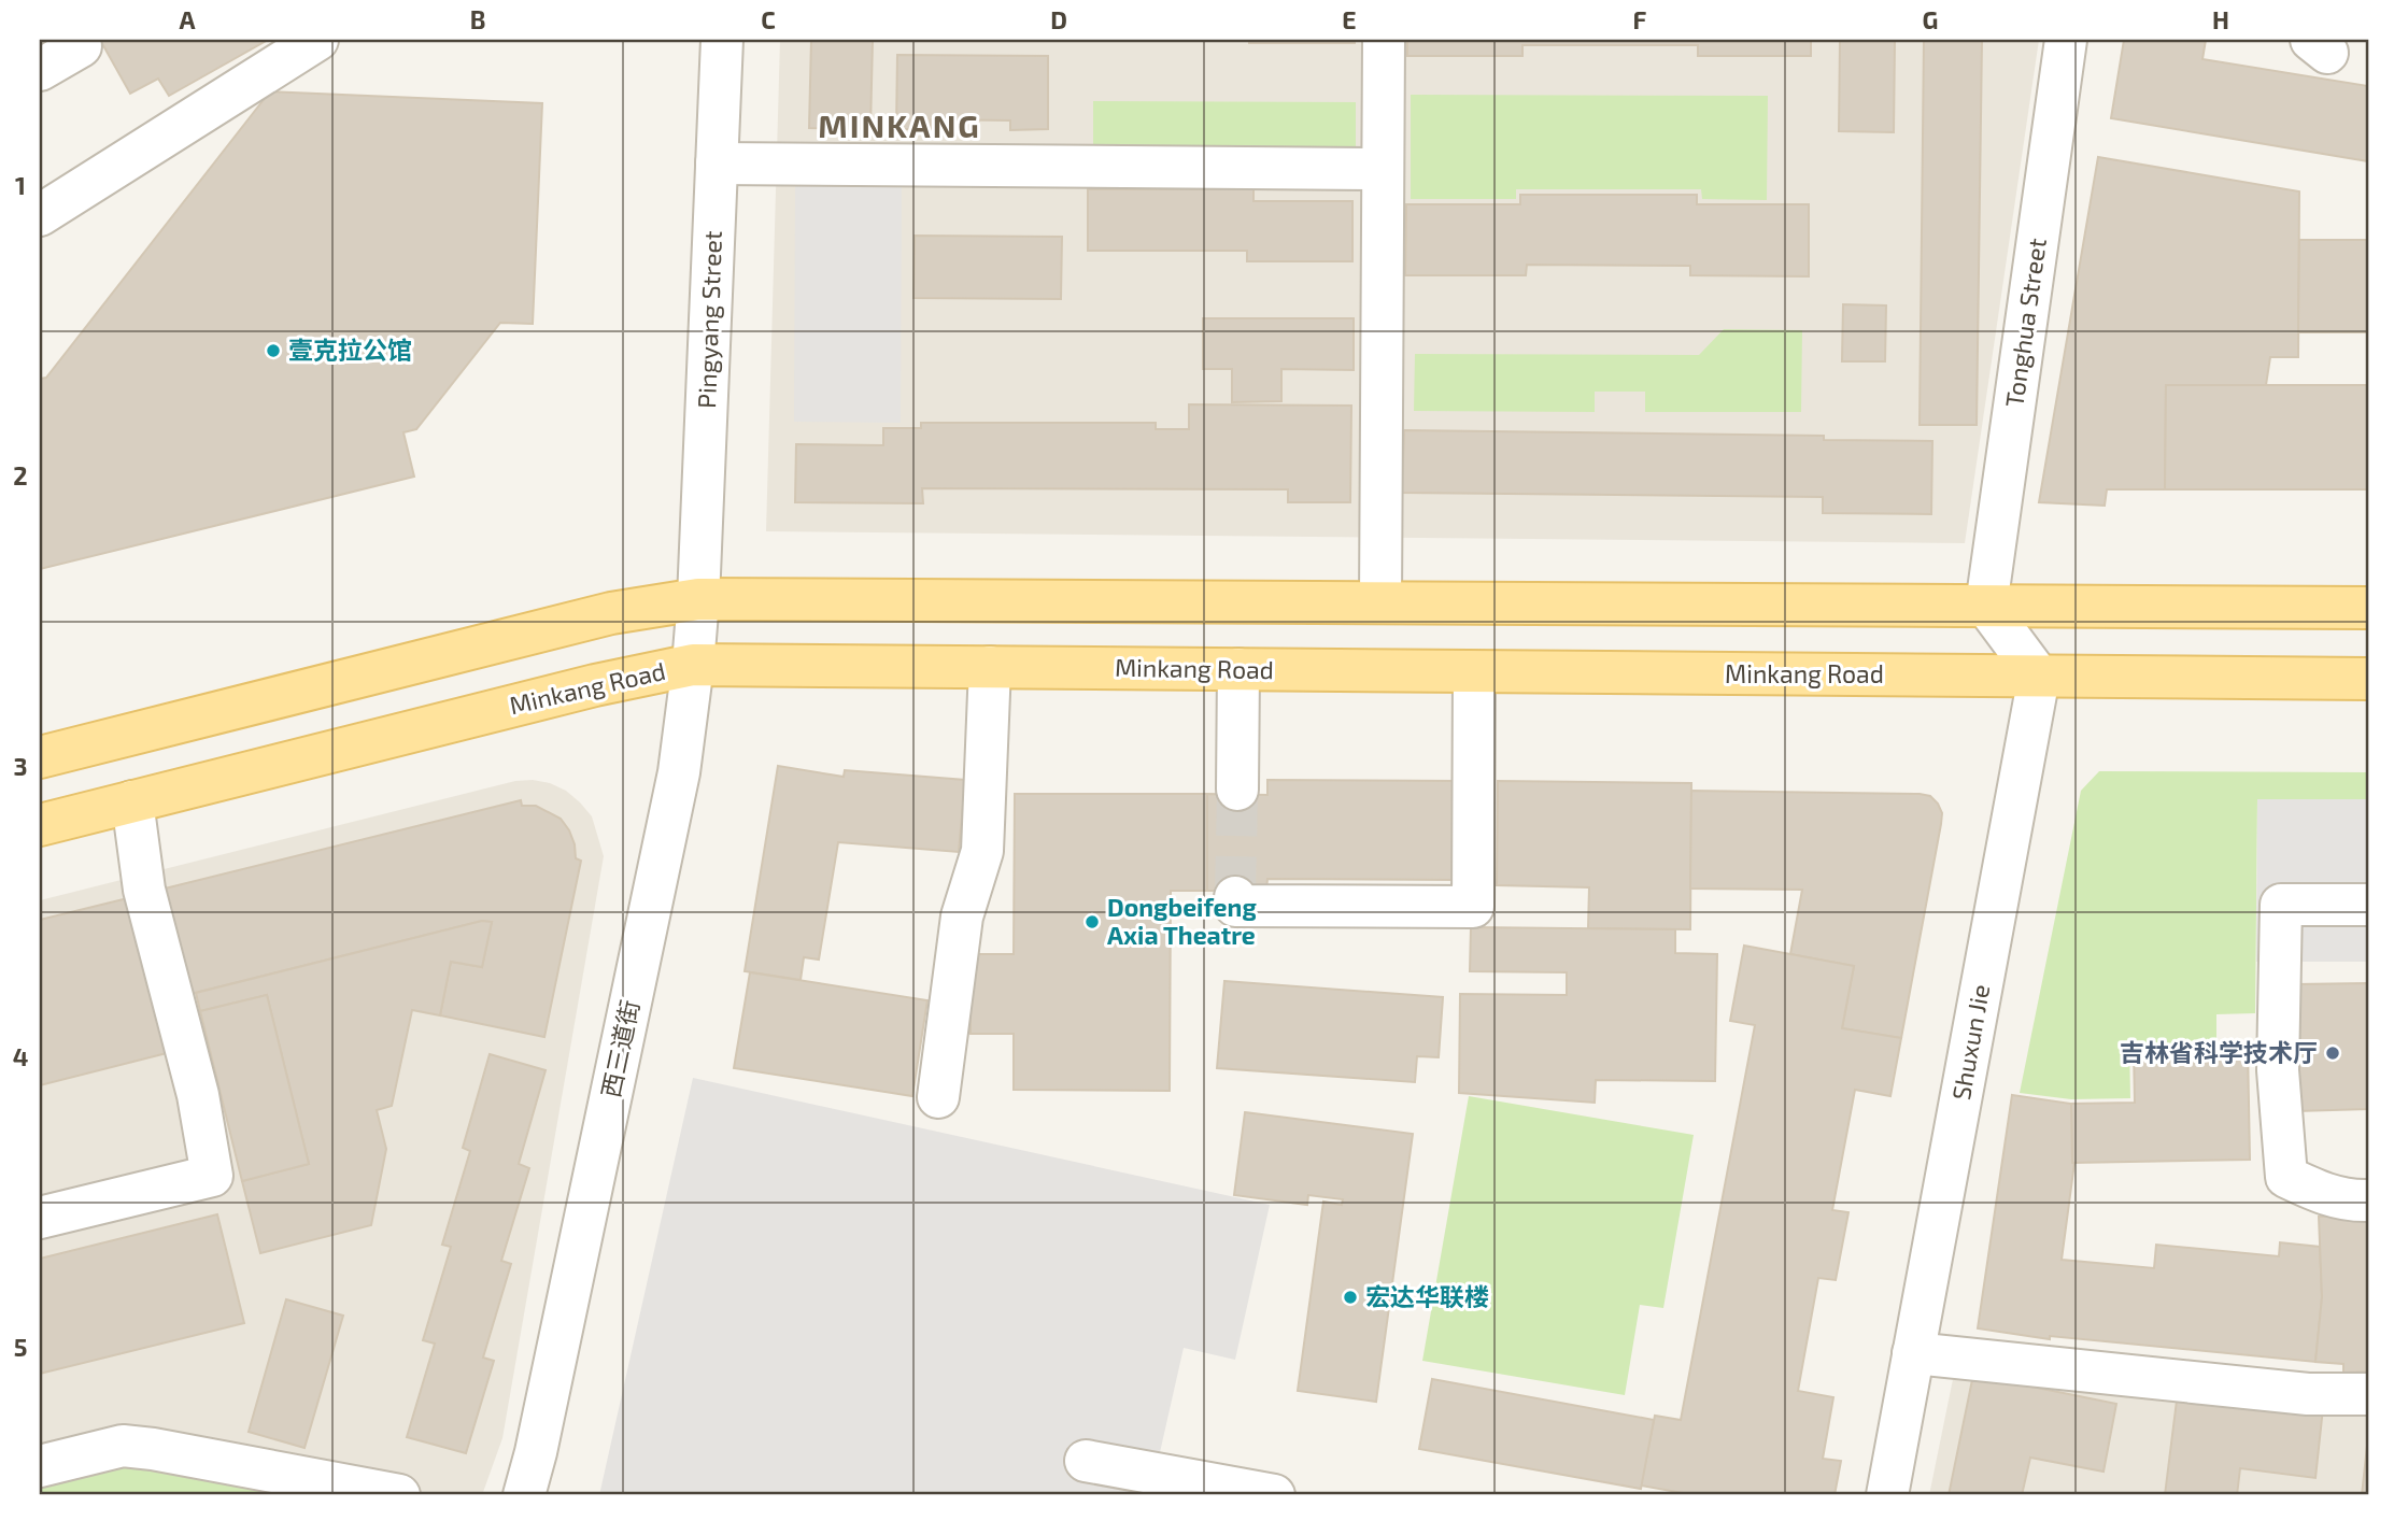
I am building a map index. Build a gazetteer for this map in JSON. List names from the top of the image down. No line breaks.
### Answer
{"streets":{"main road":["Minkang Road"],"street":["Pingyang Street","Tonghua Street","Shuxun Jie","西三道街"]},"crossings":[["Pingyang Street","西三道街"],["Minkang Road","Shuxun Jie"],["Minkang Road","西三道街"]],"districts":["MINKANG"],"places":["壹克拉公馆","Dongbeifeng Axia Theatre","吉林省科学技术厅","宏达华联楼"],"grid":{"columns":["A","B","C","D","E","F","G","H"],"rows":["1","2","3","4","5"]}}
